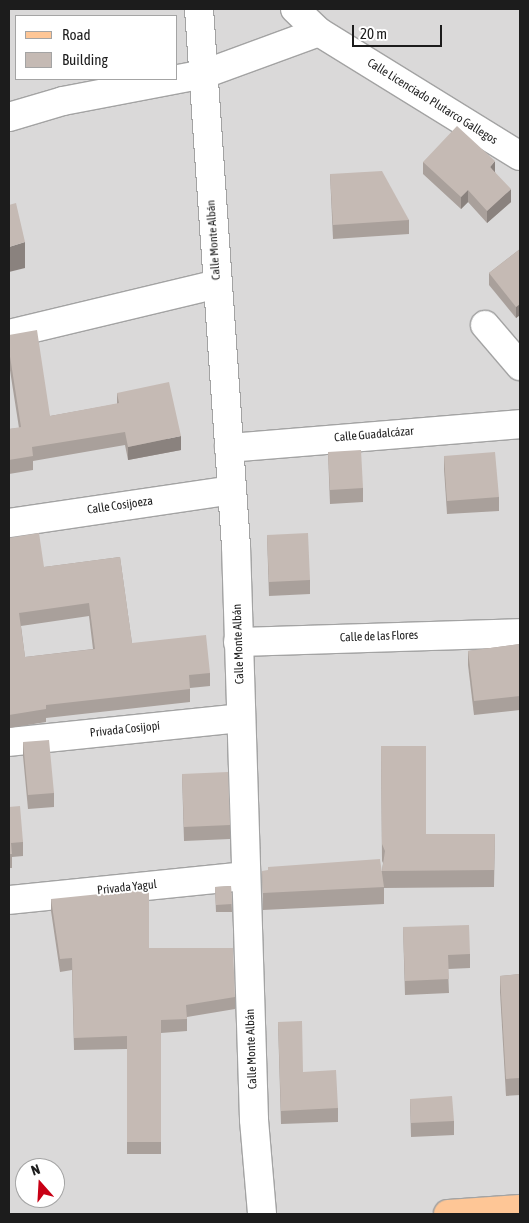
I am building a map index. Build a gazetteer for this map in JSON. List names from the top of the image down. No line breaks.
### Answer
{"streets":{"street":["Calle Licenciado Plutarco Gallegos","Calle Monte Albán","Calle Guadalcázar","Calle Cosijoeza","Calle de las Flores","Privada Cosijopí","Privada Yagul"]},"crossings":[["Calle Monte Albán","Calle Guadalcázar"],["Calle Monte Albán","Calle Cosijoeza"],["Calle Monte Albán","Calle de las Flores"],["Calle Monte Albán","Privada Cosijopí"],["Calle Monte Albán","Privada Yagul"]],"legend":["Road","Building"],"scale_bar":"20 m","north":"top"}
